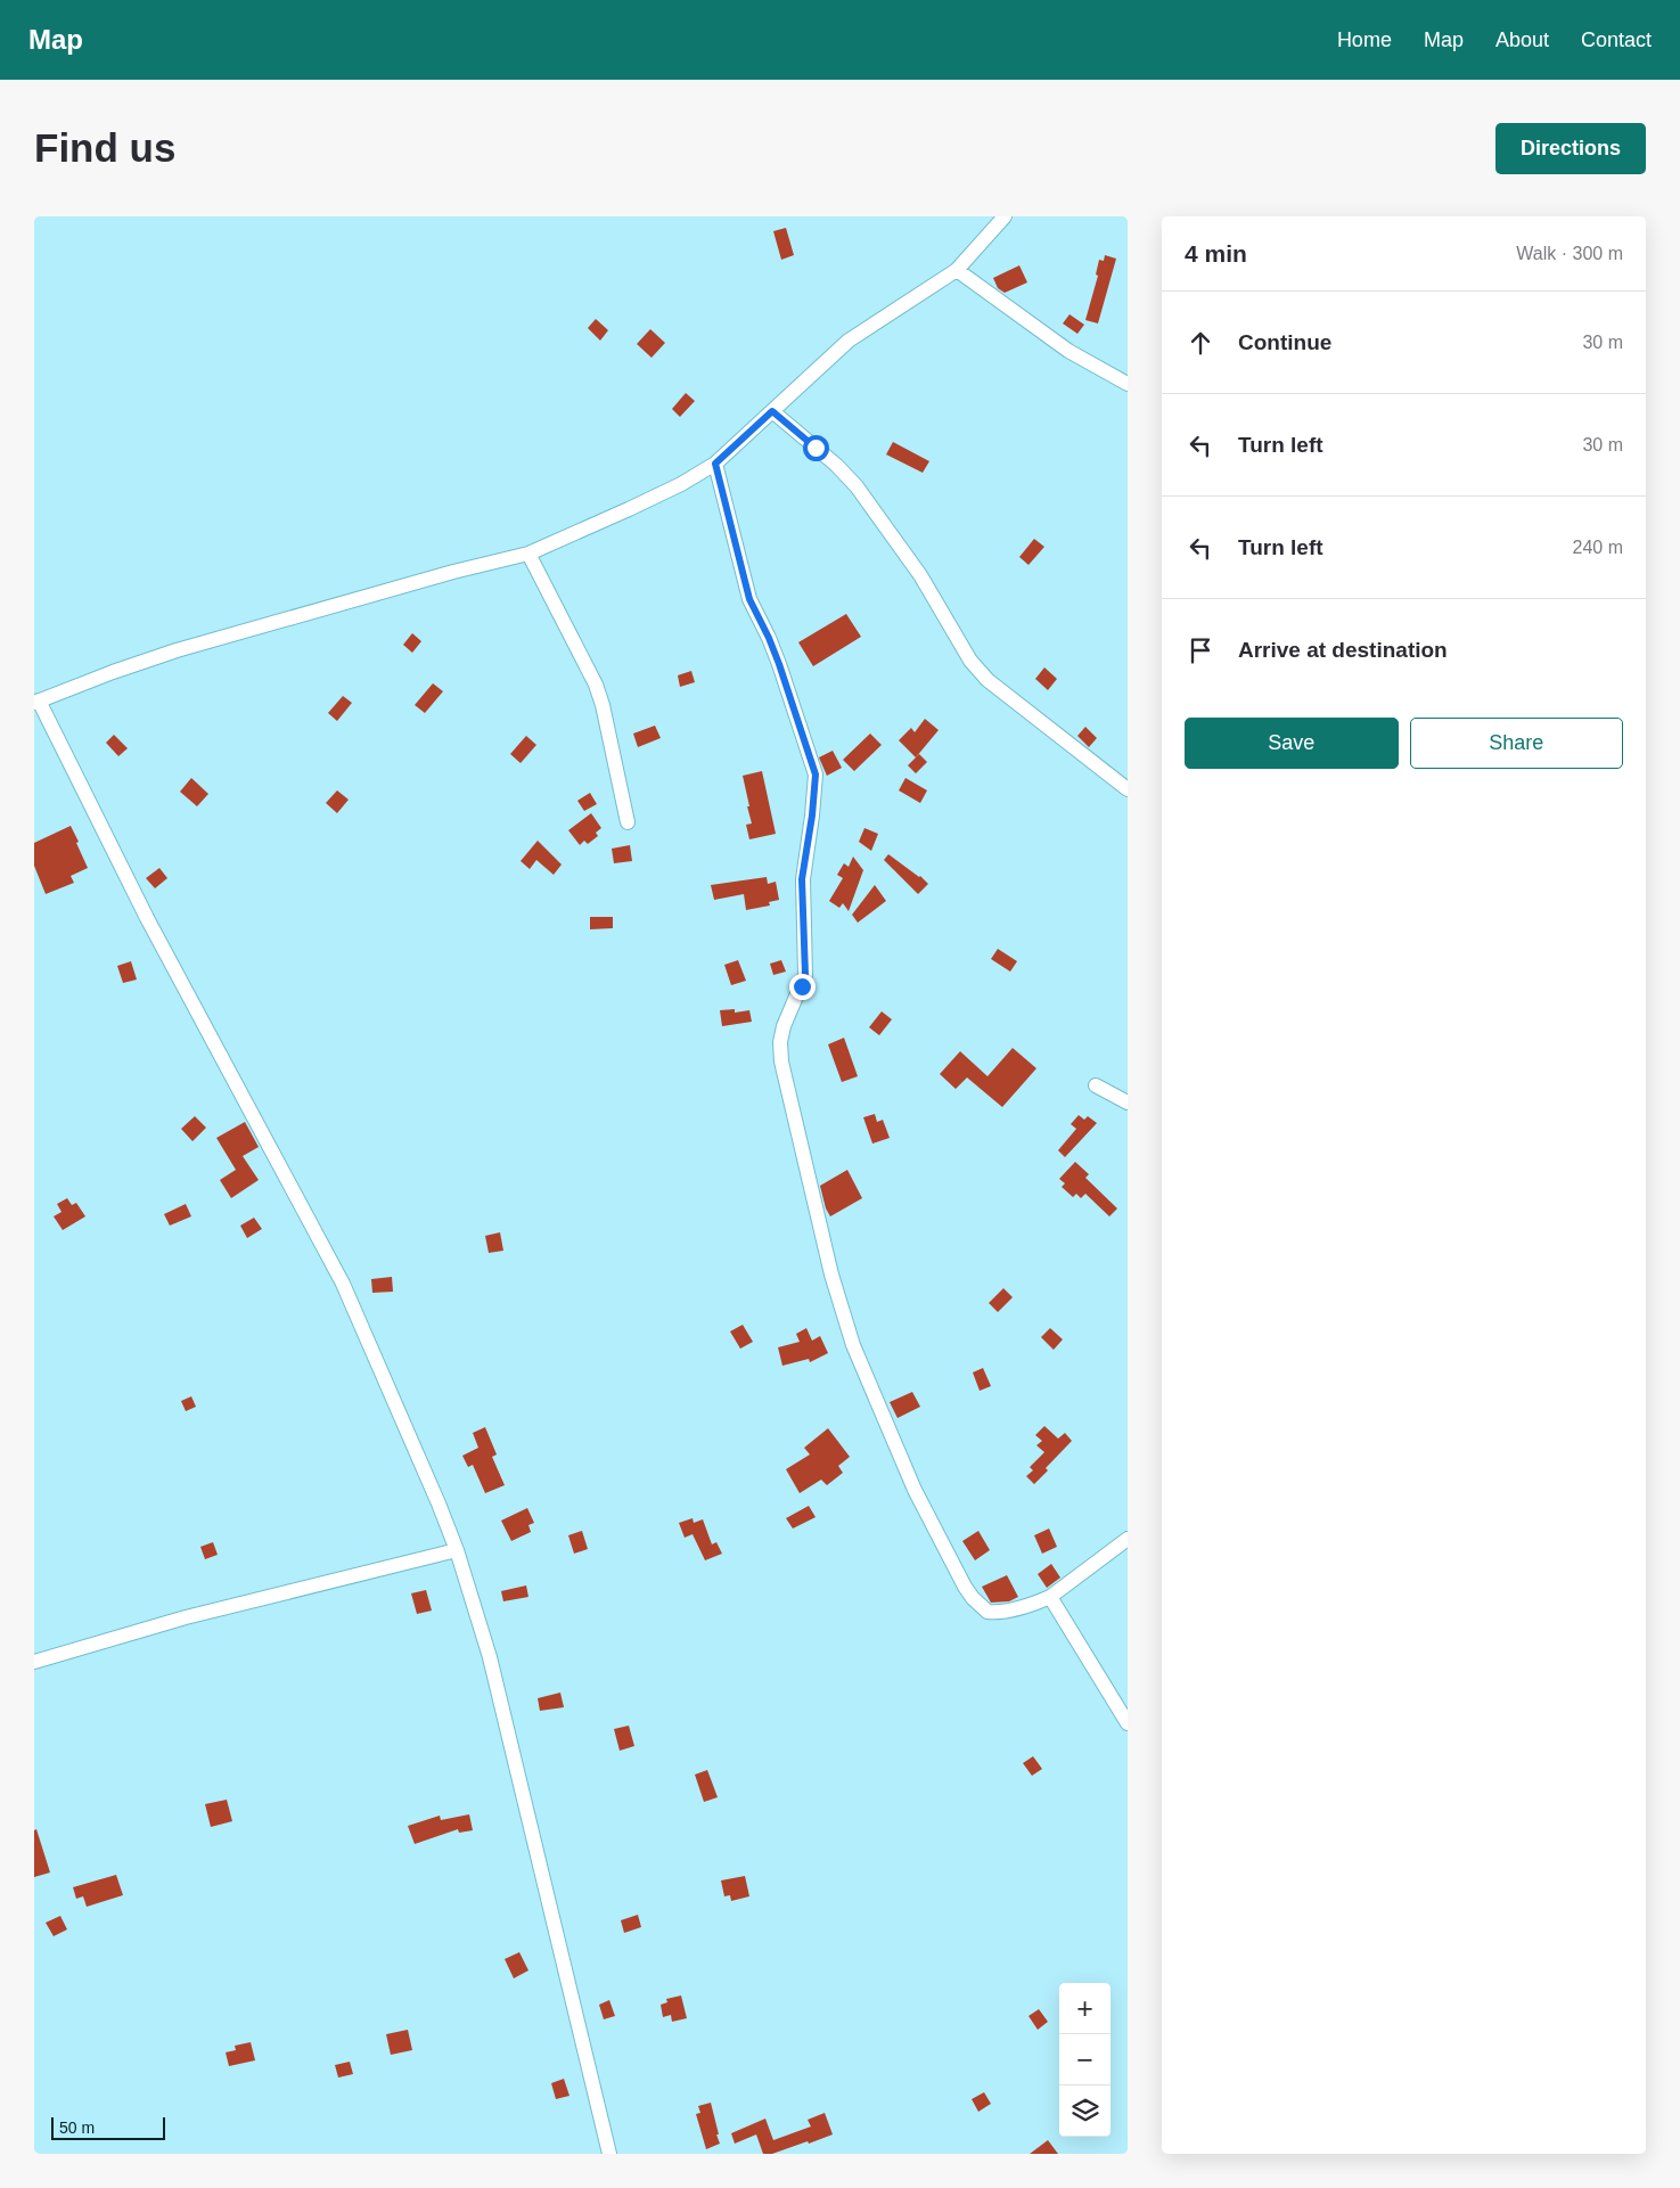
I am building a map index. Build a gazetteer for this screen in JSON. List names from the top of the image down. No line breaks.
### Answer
{"scale_bar":"50 m","page":{"header":"Map","nav":["Home","Map","About","Contact"],"buttons":["Directions",["Save","Share"]],"title":"Find us","heading":["4 min","Walk · 300 m"],"list":[["Continue","30 m"],["Turn left","30 m"],["Turn left","240 m"],"Arrive at destination"],"map_buttons":["+","−"],"scale":"50 m"}}
